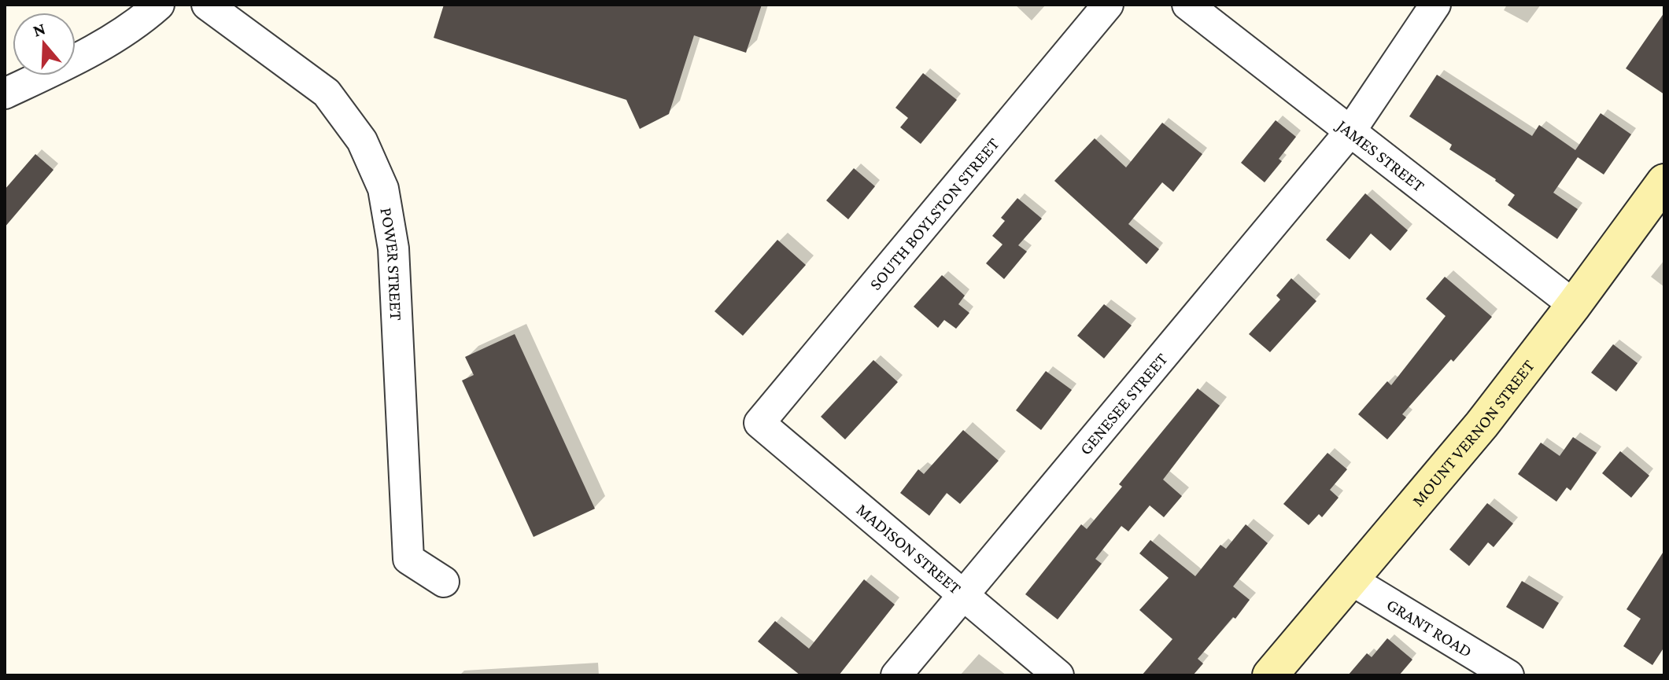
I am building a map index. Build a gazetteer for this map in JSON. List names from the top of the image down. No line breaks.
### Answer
{"streets":{"main road":["MOUNT VERNON STREET"],"street":["JAMES STREET","SOUTH BOYLSTON STREET","POWER STREET","GENESEE STREET","MADISON STREET","GRANT ROAD"]},"crossings":[["JAMES STREET","GENESEE STREET"],["JAMES STREET","MOUNT VERNON STREET"],["SOUTH BOYLSTON STREET","MADISON STREET"],["GENESEE STREET","MADISON STREET"],["MOUNT VERNON STREET","GRANT ROAD"]],"north":"top"}
